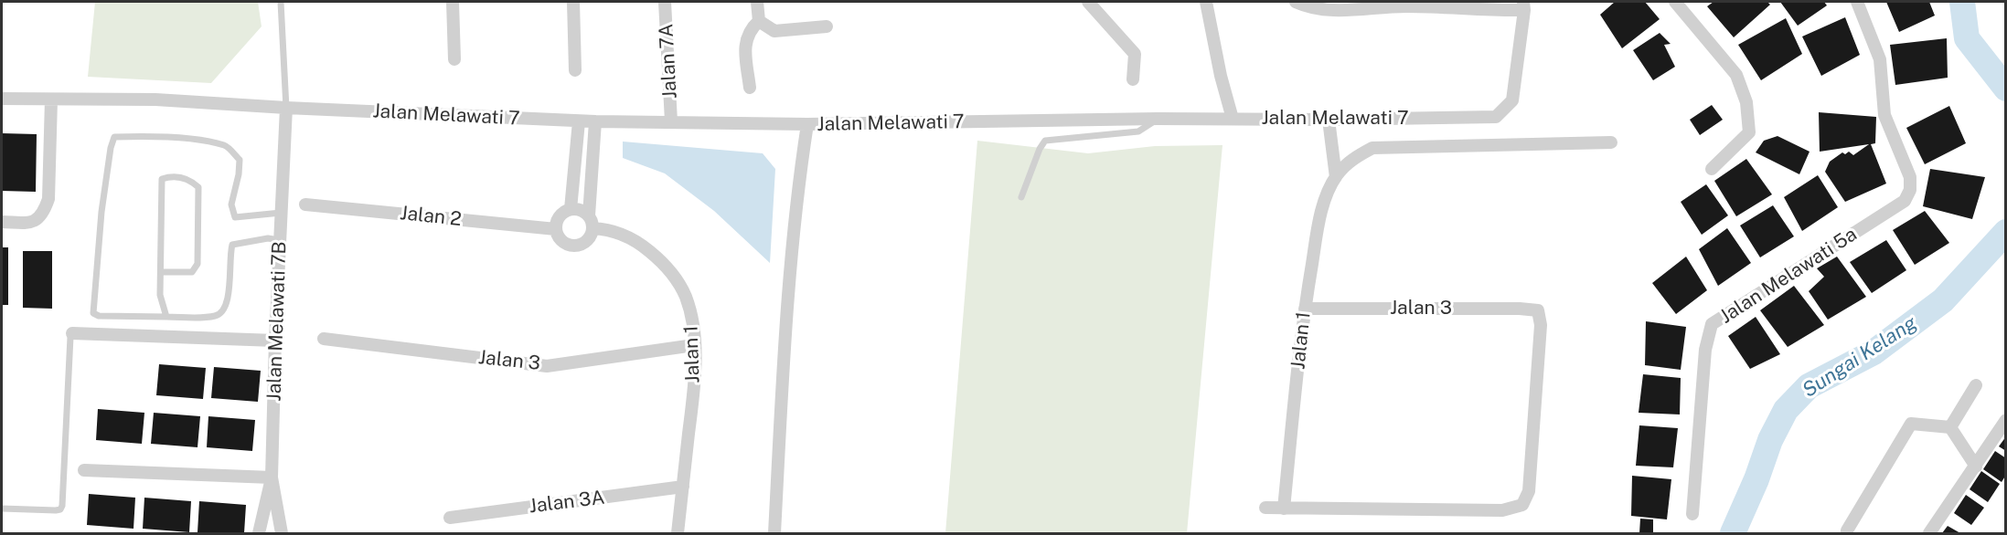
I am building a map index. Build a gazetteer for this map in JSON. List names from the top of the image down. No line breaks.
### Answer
{"streets":{"street":["Jalan 7A","Jalan Melawati 7","Jalan 2","Jalan Melawati 5a","Jalan 3","Jalan Melawati 7B","Jalan 1","Jalan 3A"]},"crossings":[["Jalan 7A","Jalan Melawati 7"],["Jalan Melawati 7","Jalan Melawati 7B"],["Jalan 2","Jalan 1"],["Jalan 3","Jalan 1"],["Jalan 1","Jalan 3A"]],"water":["Sungai Kelang"]}
